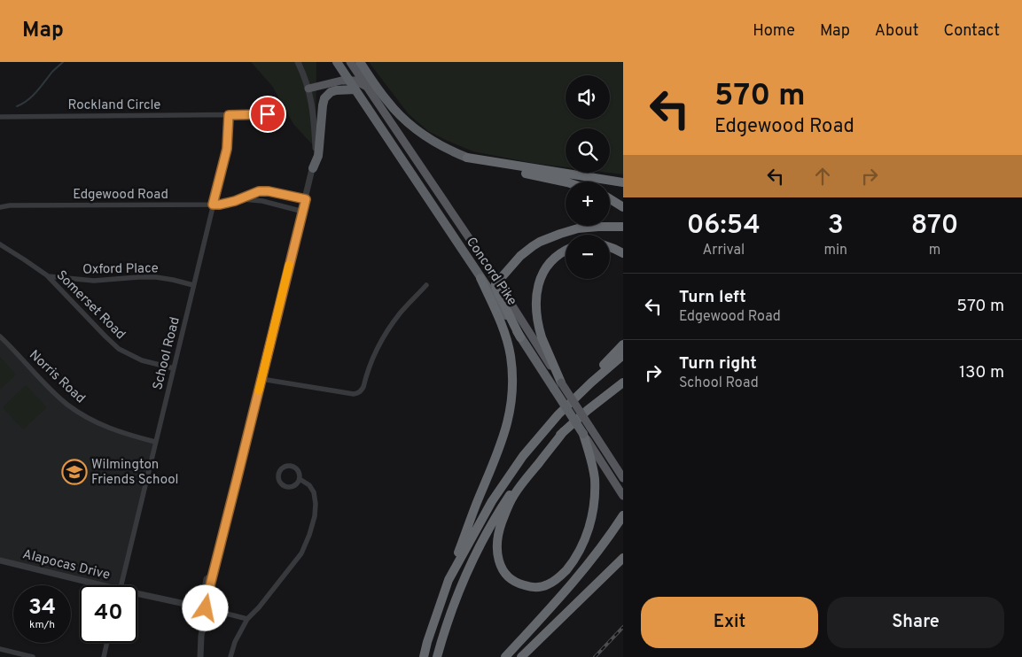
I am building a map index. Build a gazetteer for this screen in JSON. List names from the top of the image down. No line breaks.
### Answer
{"streets":{"highway":["Concord Pike"],"street":["Rockland Circle","Edgewood Road","Oxford Place","Somerset Road","School Road","Norris Road","Alapocas Drive"]},"crossings":[["Rockland Circle","School Road"],["Edgewood Road","School Road"],["Oxford Place","Somerset Road"],["Oxford Place","School Road"],["Somerset Road","School Road"],["School Road","Norris Road"]],"places":{"school or university":["Wilmington Friends School"]},"page":{"header":"Map","nav":["Home","Map","About","Contact"],"turn":["570 m","Edgewood Road"],"map_buttons":["+","−"],"eta":["06:54","Arrival","3","min","870","m"],"list":[{"name":"Turn left","note":"Edgewood Road","value":"570 m"},{"name":"Turn right","note":"School Road","value":"130 m"}],"speed":"34 km/h","limit":"40","buttons":["Exit","Share"]}}
